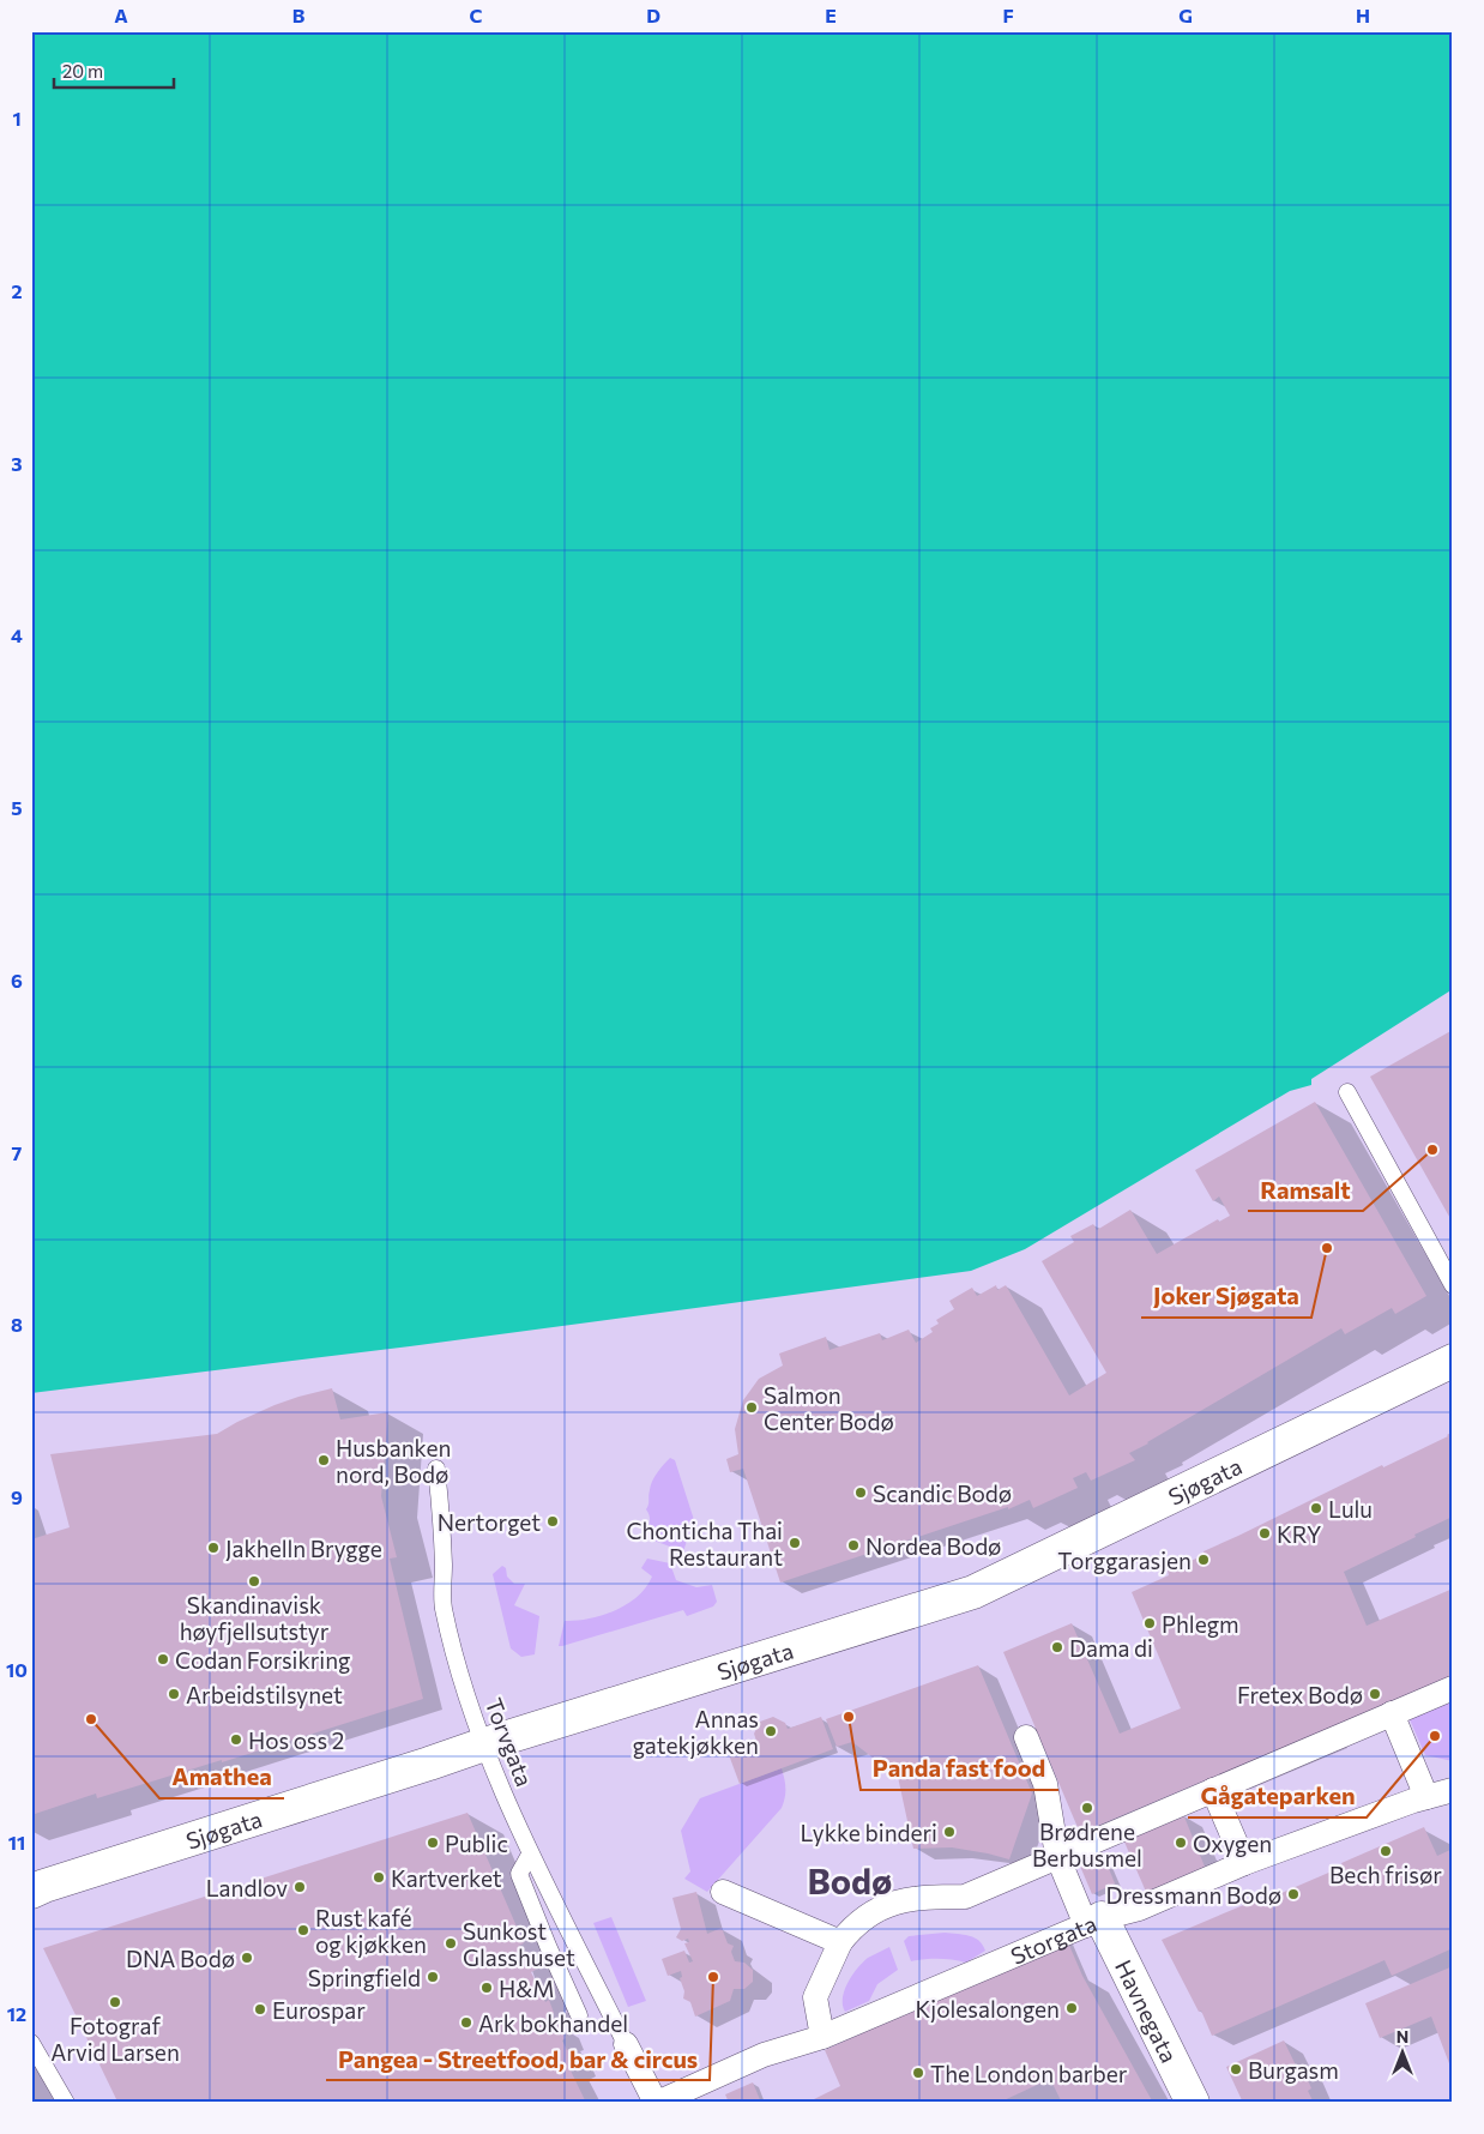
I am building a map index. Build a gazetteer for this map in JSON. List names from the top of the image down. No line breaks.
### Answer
{"streets":{"street":["Sjøgata","Storgata","Havnegata"],"lane":["Torvgata"]},"crossings":[["Sjøgata","Torvgata"],["Storgata","Havnegata"]],"districts":["Bodø"],"places":["Ramsalt","Joker Sjøgata","Salmon Center Bodø","Husbanken nord, Bodø","Scandic Bodø","Lulu","Nertorget","KRY","Chonticha Thai Restaurant","Nordea Bodø","Jakhelln Brygge","Torggarasjen","Skandinavisk høyfjellsutstyr","Phlegm","Dama di","Codan Forsikring","Arbeidstilsynet","Fretex Bodø","Panda fast food","Amathea","Annas gatekjøkken","Gågateparken","Hos oss 2","Brødrene Berbusmel","Lykke binderi","Public","Oxygen","Bech frisør","Kartverket","Landlov","Dressmann Bodø","Rust kafé og kjøkken","Sunkost Glasshuset","DNA Bodø","Springfield","Pangea - Streetfood, bar & circus","H&M","Fotograf Arvid Larsen","Kjolesalongen","Eurospar","Ark bokhandel","Burgasm","The London barber"],"scale_bar":"20 m","north":"top","grid":{"columns":["A","B","C","D","E","F","G","H"],"rows":["1","2","3","4","5","6","7","8","9","10","11","12"]}}
